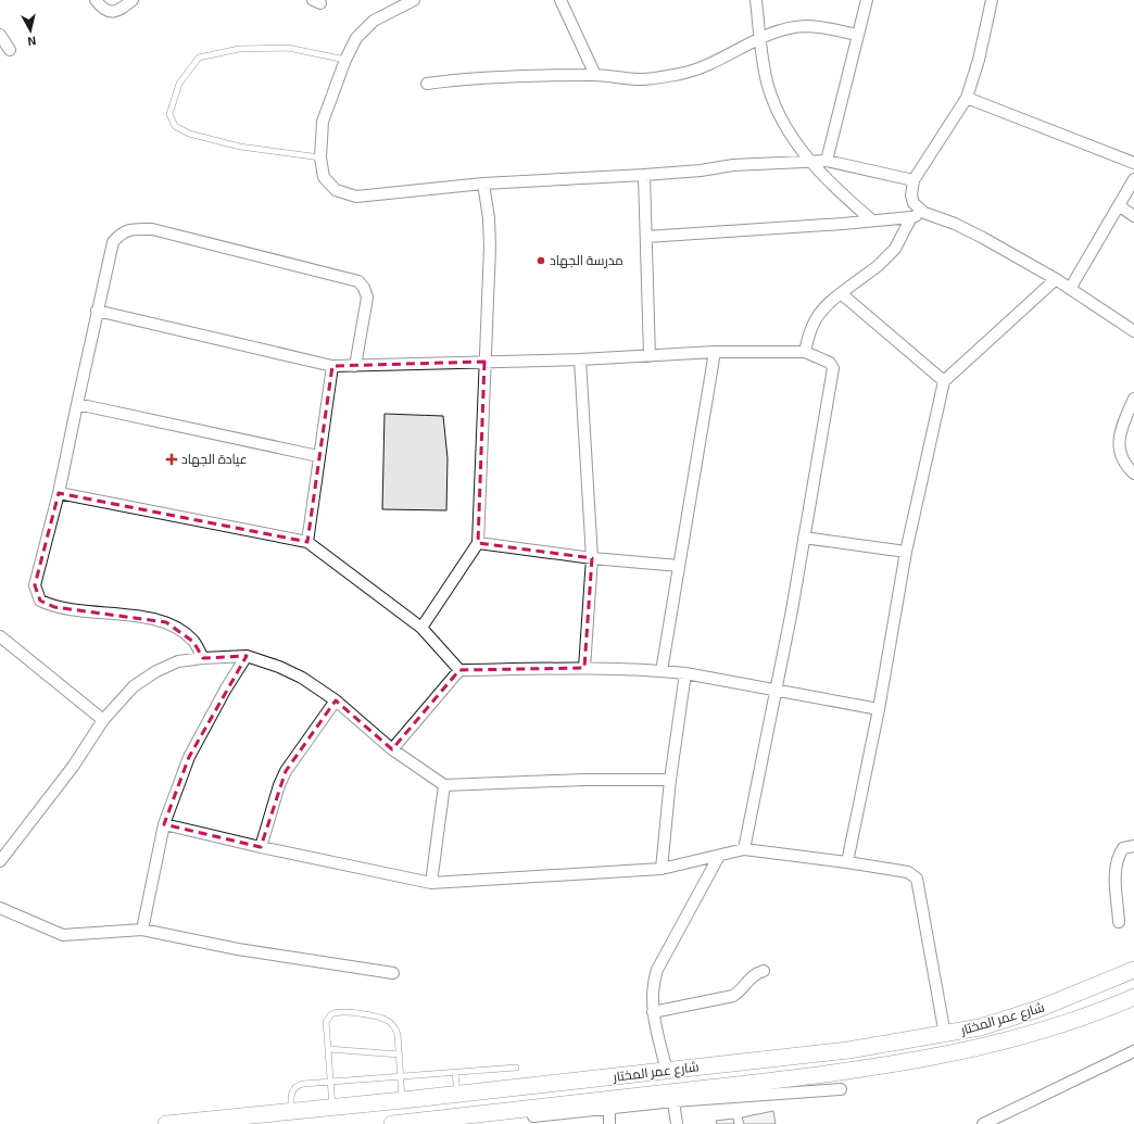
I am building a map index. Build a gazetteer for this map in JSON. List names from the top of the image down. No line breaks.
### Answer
{"streets":{"street":["شارع عمر المختار"]},"places":{"other":["مدرسة الجهاد"],"health":["عيادة الجهاد"]},"north":"bottom"}
